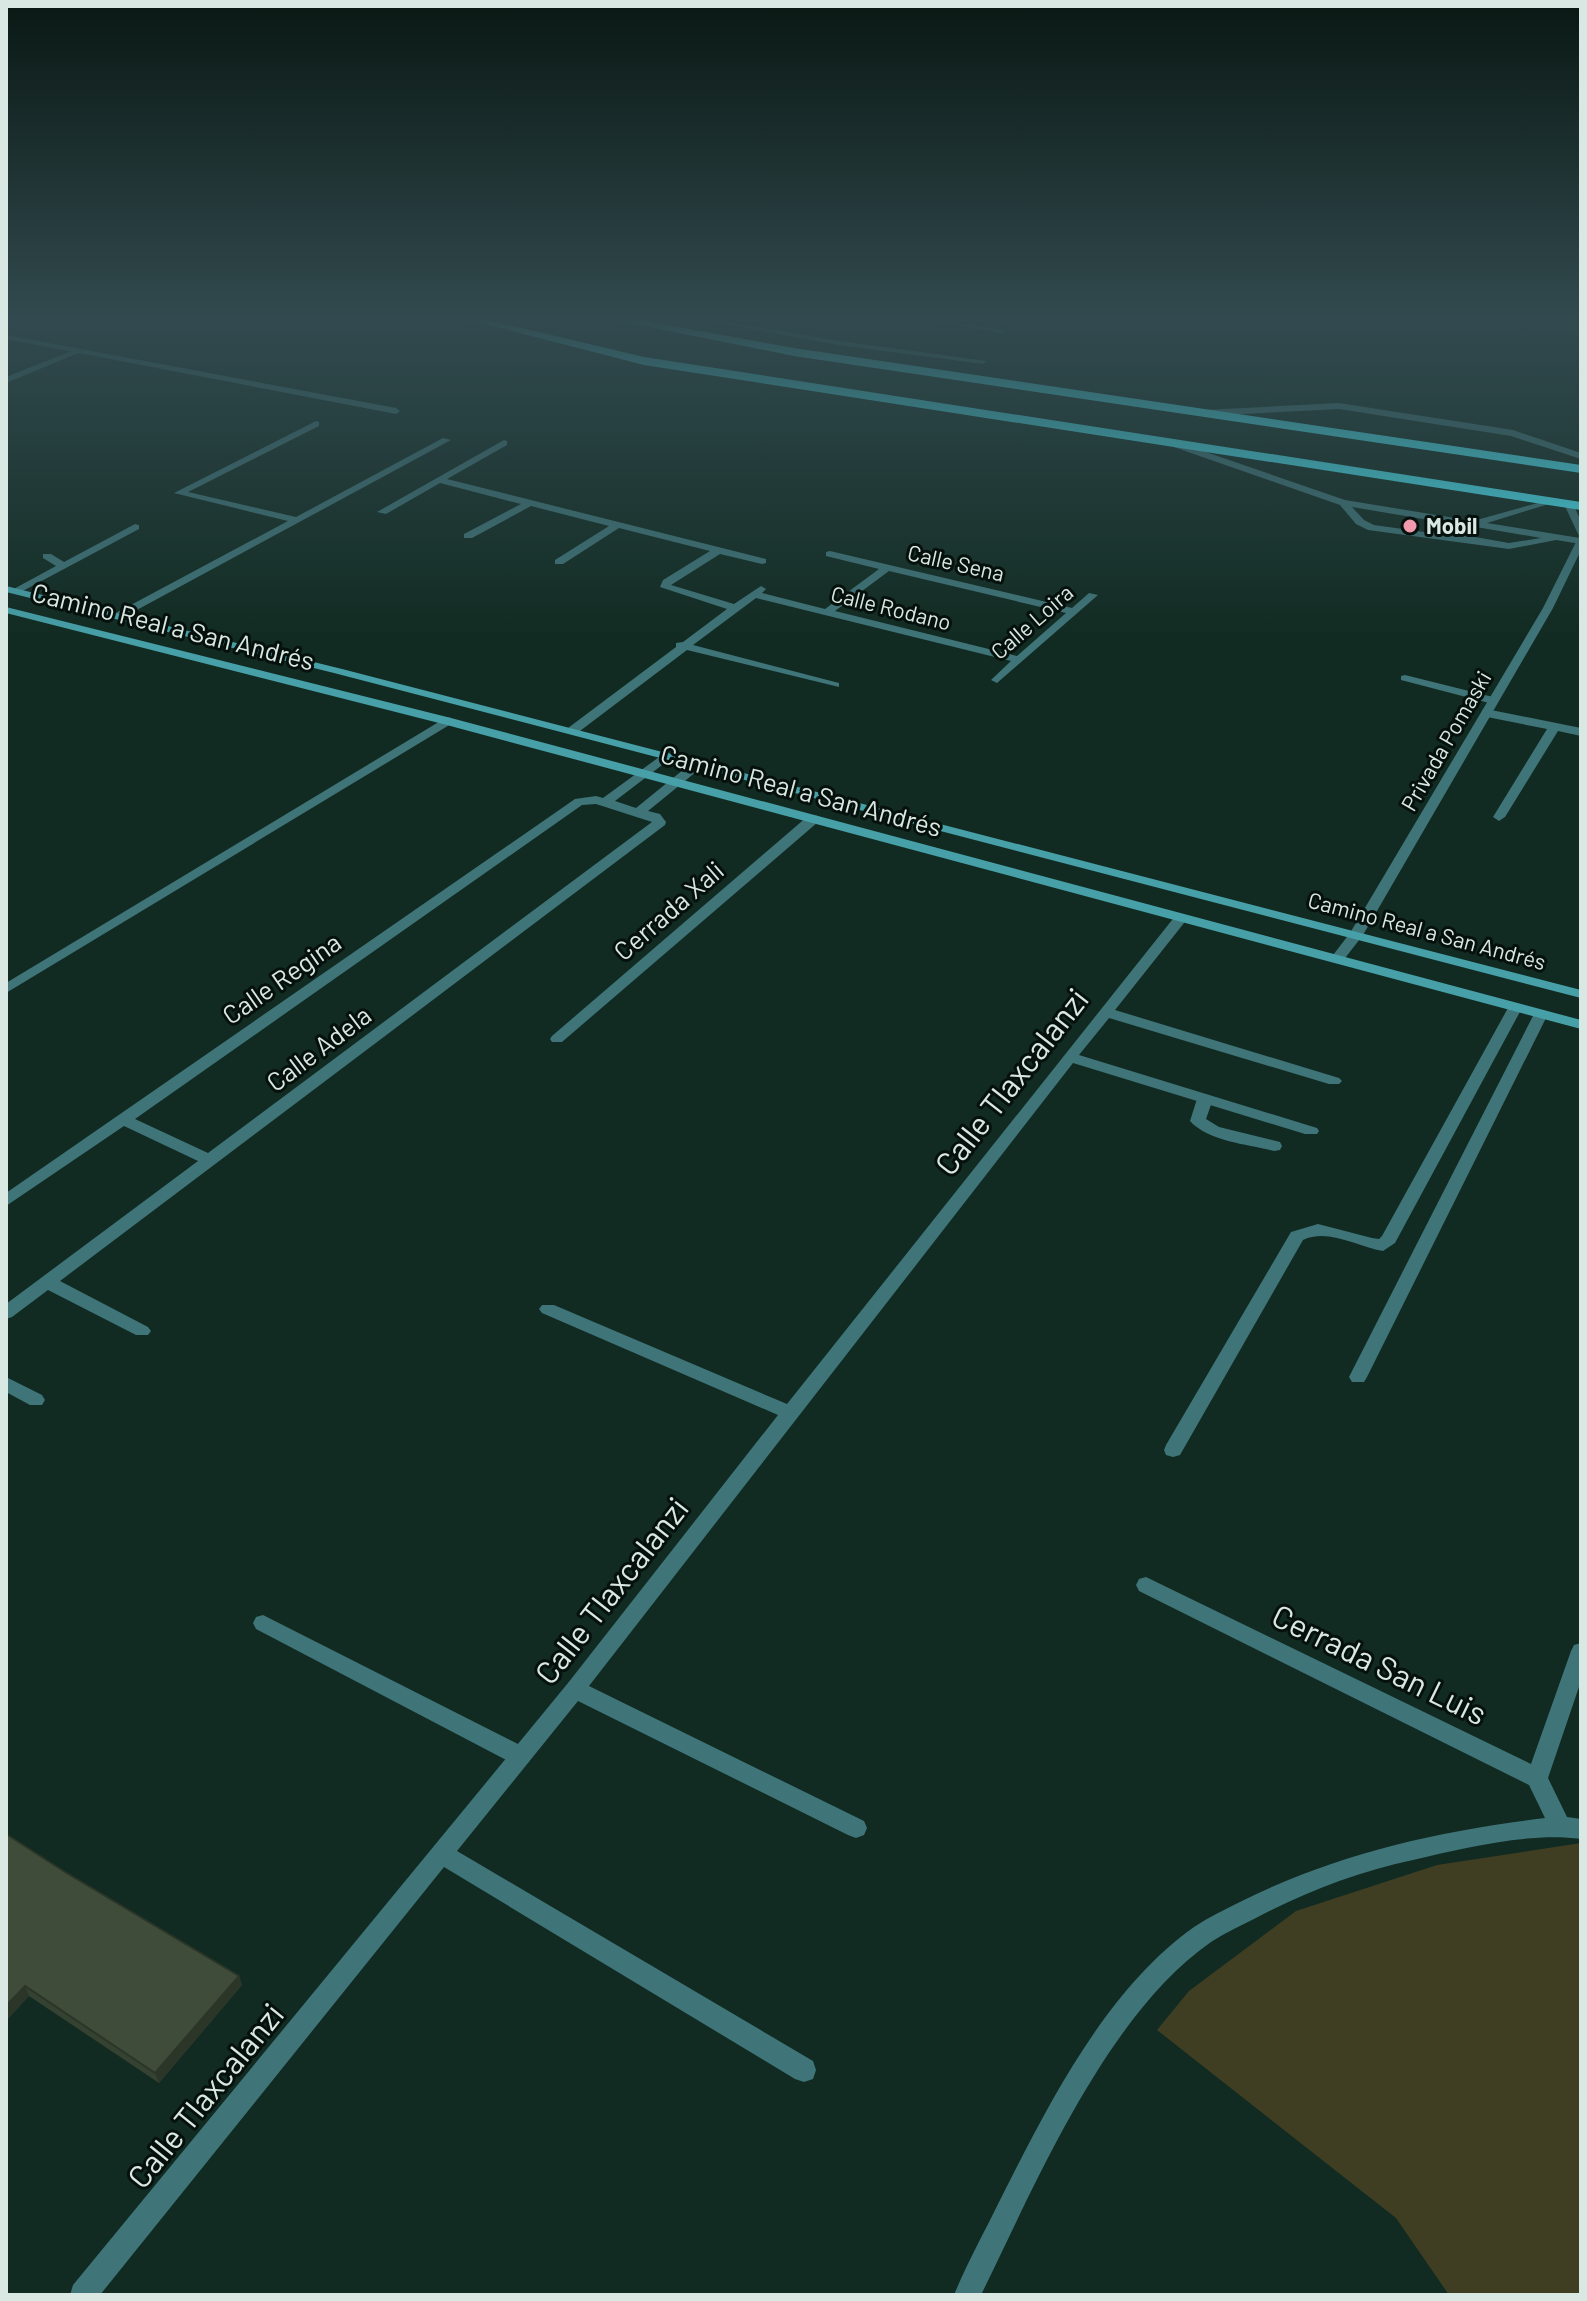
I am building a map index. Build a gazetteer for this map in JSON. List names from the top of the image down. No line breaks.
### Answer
{"streets":{"main road":["Camino Real a San Andrés"],"street":["Calle Sena","Calle Rodano","Calle Loira","Privada Pomaski","Cerrada Xali","Calle Regina","Calle Adela","Calle Tlaxcalanzi","Cerrada San Luis"]},"crossings":[["Calle Sena","Calle Loira"],["Calle Rodano","Calle Loira"],["Camino Real a San Andrés","Privada Pomaski"],["Camino Real a San Andrés","Cerrada Xali"],["Camino Real a San Andrés","Calle Tlaxcalanzi"]],"places":["Mobil"]}
